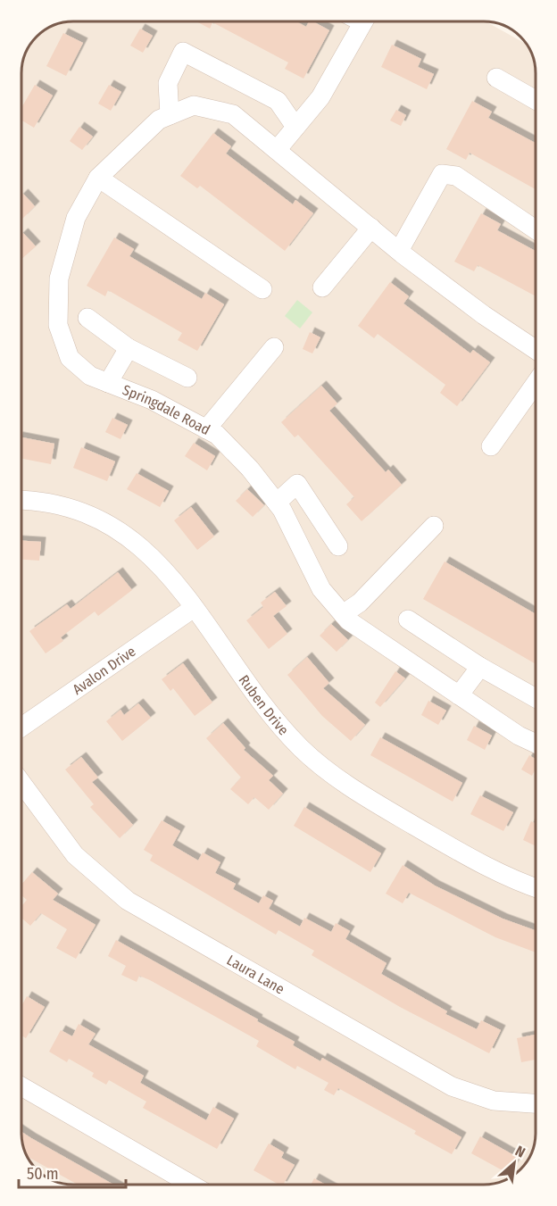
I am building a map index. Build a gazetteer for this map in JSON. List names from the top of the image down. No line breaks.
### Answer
{"streets":{"street":["Springdale Road","Avalon Drive","Ruben Drive","Laura Lane"]},"crossings":[["Avalon Drive","Ruben Drive"]],"scale_bar":"50 m","north":"top right"}
